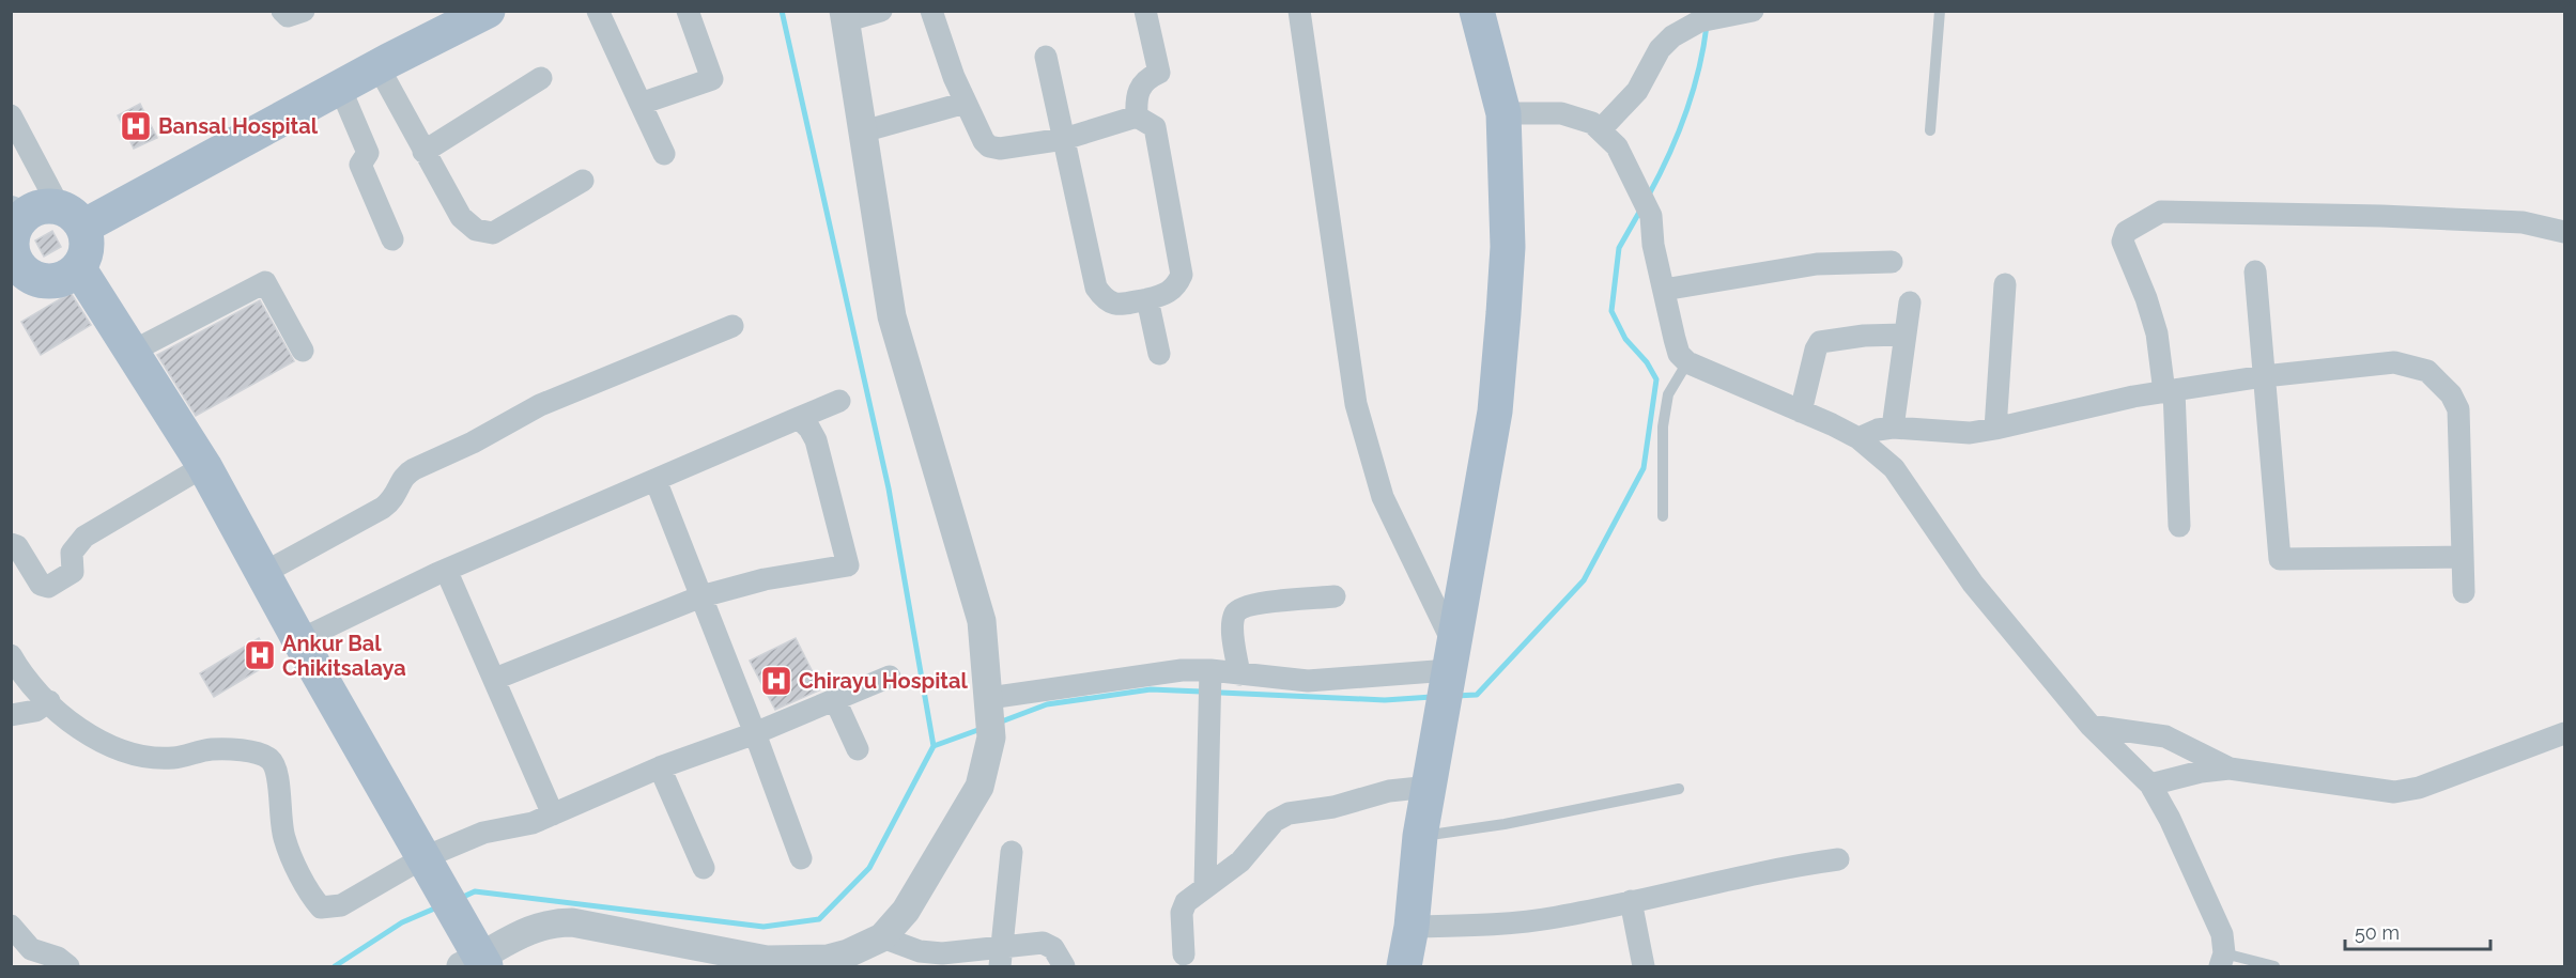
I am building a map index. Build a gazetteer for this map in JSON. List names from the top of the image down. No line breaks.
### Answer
{"places":{"hospital":["Bansal Hospital","Ankur Bal Chikitsalaya","Chirayu Hospital"]},"scale_bar":"50 m"}
